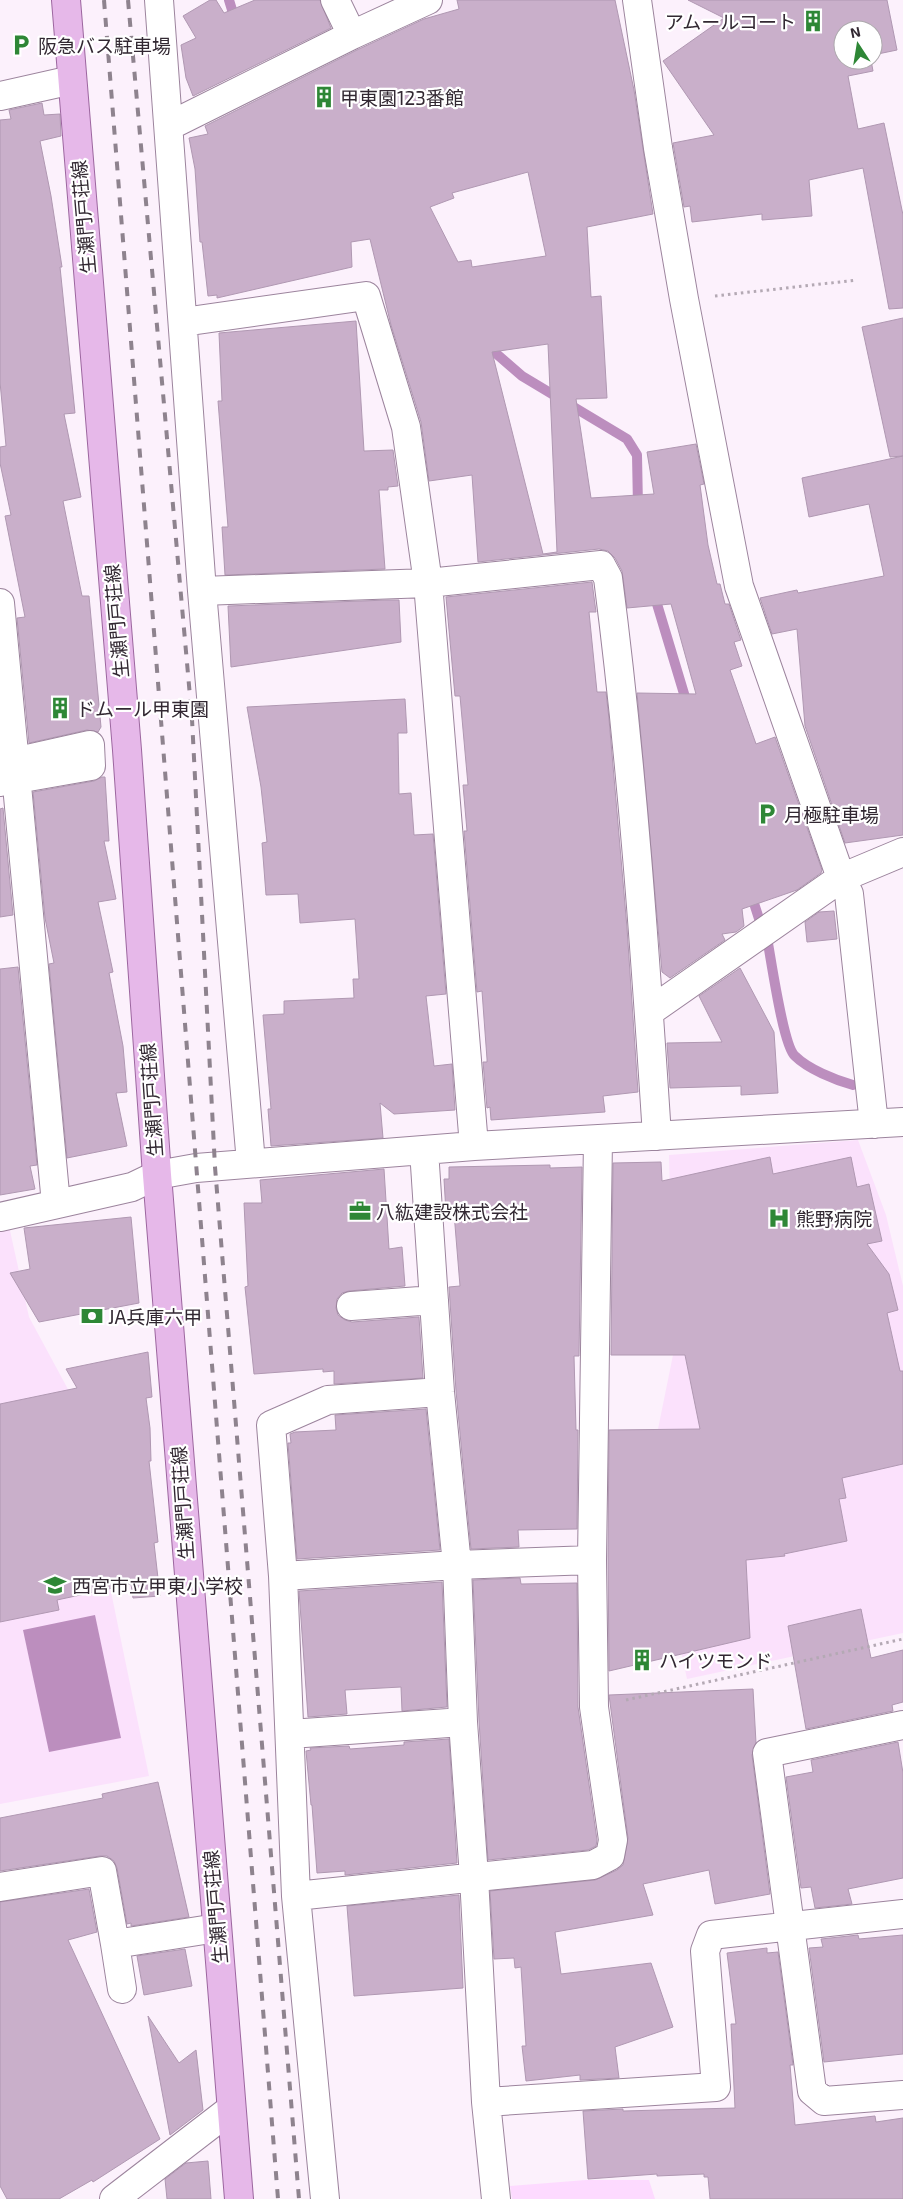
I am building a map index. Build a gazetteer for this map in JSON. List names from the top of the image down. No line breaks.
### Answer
{"streets":{"main road":["生瀬門戸荘線"]},"places":{"building":["アムールコート","甲東園123番館","ドムール甲東園","ハイツモンド"],"parking":["阪急バス駐車場","月極駐車場"],"office":["八紘建設株式会社"],"hospital":["熊野病院"],"bank":["JA兵庫六甲"],"school or university":["西宮市立甲東小学校"]},"north":"top"}
